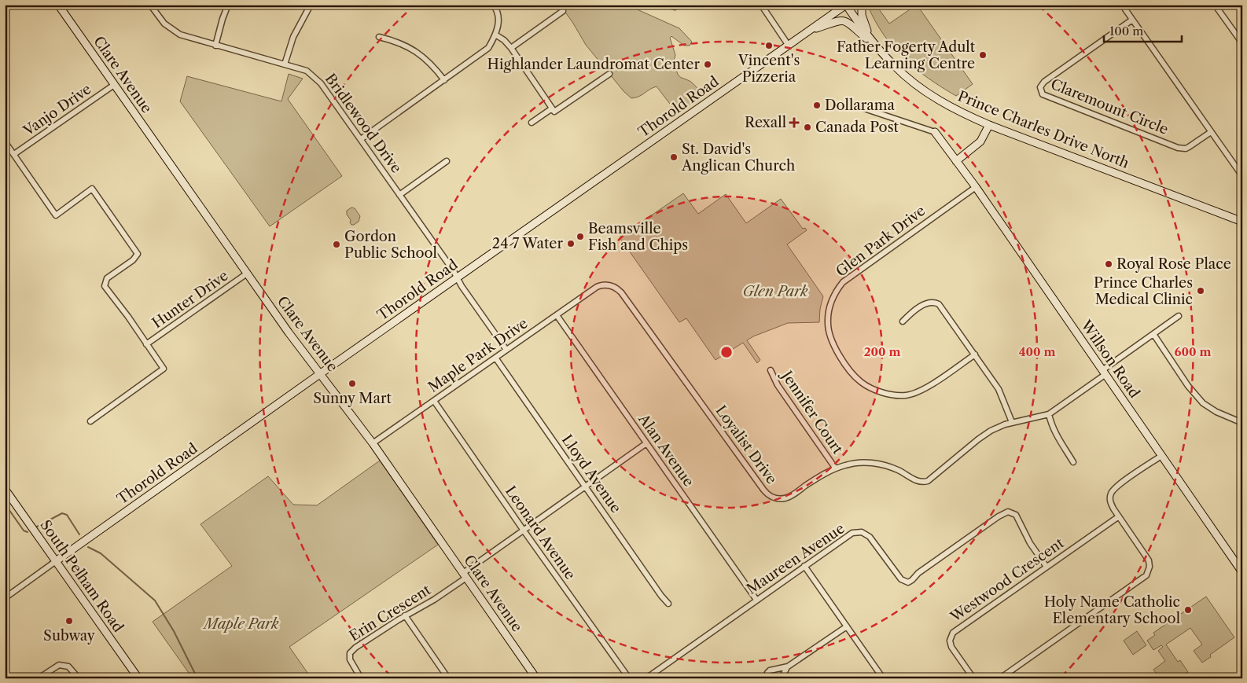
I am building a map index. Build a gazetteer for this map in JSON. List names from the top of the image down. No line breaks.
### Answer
{"streets":{"street":["Clare Avenue","Thorold Road","Claremount Circle","Vanjo Drive","Bridlewood Drive","Prince Charles Drive North","Glen Park Drive","Hunter Drive","Maple Park Drive","Willson Road","Jennifer Court","Loyalist Drive","Alan Avenue","Lloyd Avenue","Leonard Avenue","Maureen Avenue","South Pelham Road","Westwood Crescent","Erin Crescent"]},"crossings":[["Clare Avenue","Thorold Road"],["Clare Avenue","Vanjo Drive"],["Clare Avenue","Hunter Drive"],["Clare Avenue","Maple Park Drive"],["Clare Avenue","Erin Crescent"],["Thorold Road","Bridlewood Drive"],["Thorold Road","Prince Charles Drive North"],["Thorold Road","South Pelham Road"],["Glen Park Drive","Willson Road"],["Maple Park Drive","Loyalist Drive"],["Maple Park Drive","Alan Avenue"],["Maple Park Drive","Lloyd Avenue"],["Maple Park Drive","Leonard Avenue"],["Willson Road","Loyalist Drive"],["Jennifer Court","Loyalist Drive"],["Alan Avenue","Maureen Avenue"],["Alan Avenue","Erin Crescent"],["Lloyd Avenue","Erin Crescent"],["Leonard Avenue","Erin Crescent"],["Maureen Avenue","Westwood Crescent"]],"parks":["Glen Park","Maple Park"],"places":{"other":["Vincent's Pizzeria","Father Fogerty Adult Learning Centre","Highlander Laundromat Center","Dollarama","Canada Post","St. David's Anglican Church","Beamsville Fish and Chips","24 7 Water","Gordon Public School","Royal Rose Place","Prince Charles Medical Clinic","Sunny Mart","Holy Name Catholic Elementary School","Subway"],"health":["Rexall"]},"scale_bar":"100 m","rings":["200 m","400 m","600 m"]}
